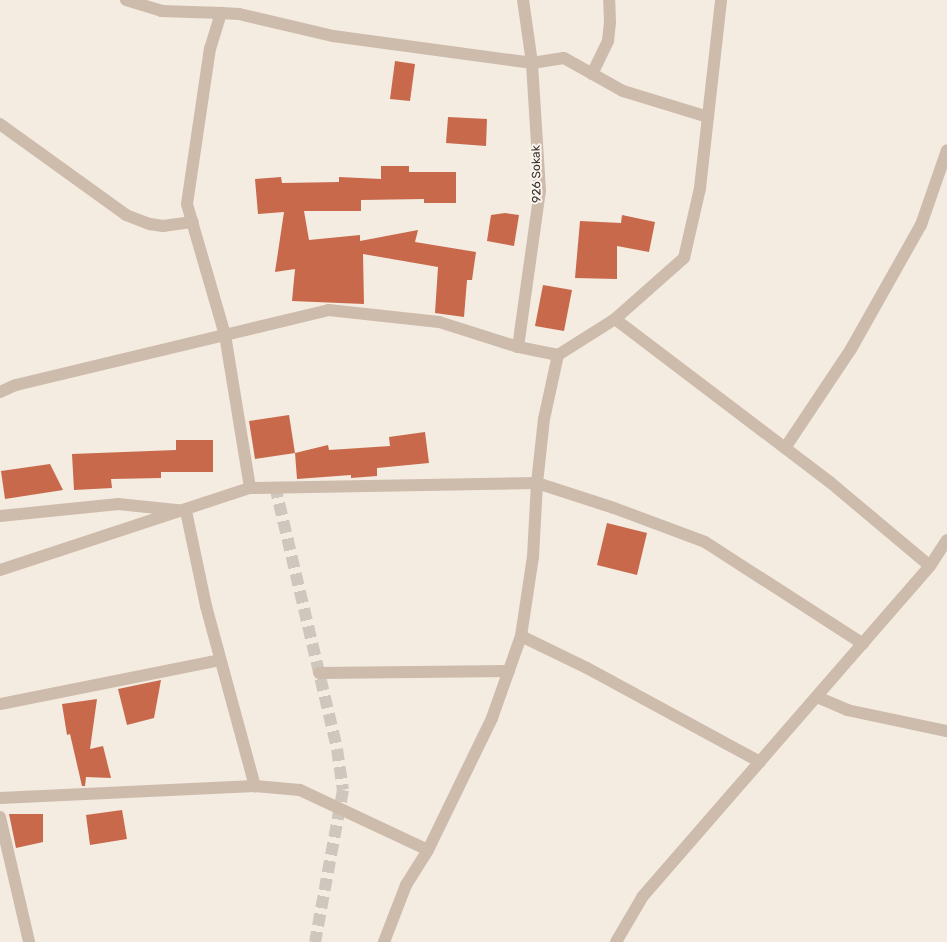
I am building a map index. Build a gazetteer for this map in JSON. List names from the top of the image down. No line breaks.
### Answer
{"streets":{"street":["926 Sokak"]}}
